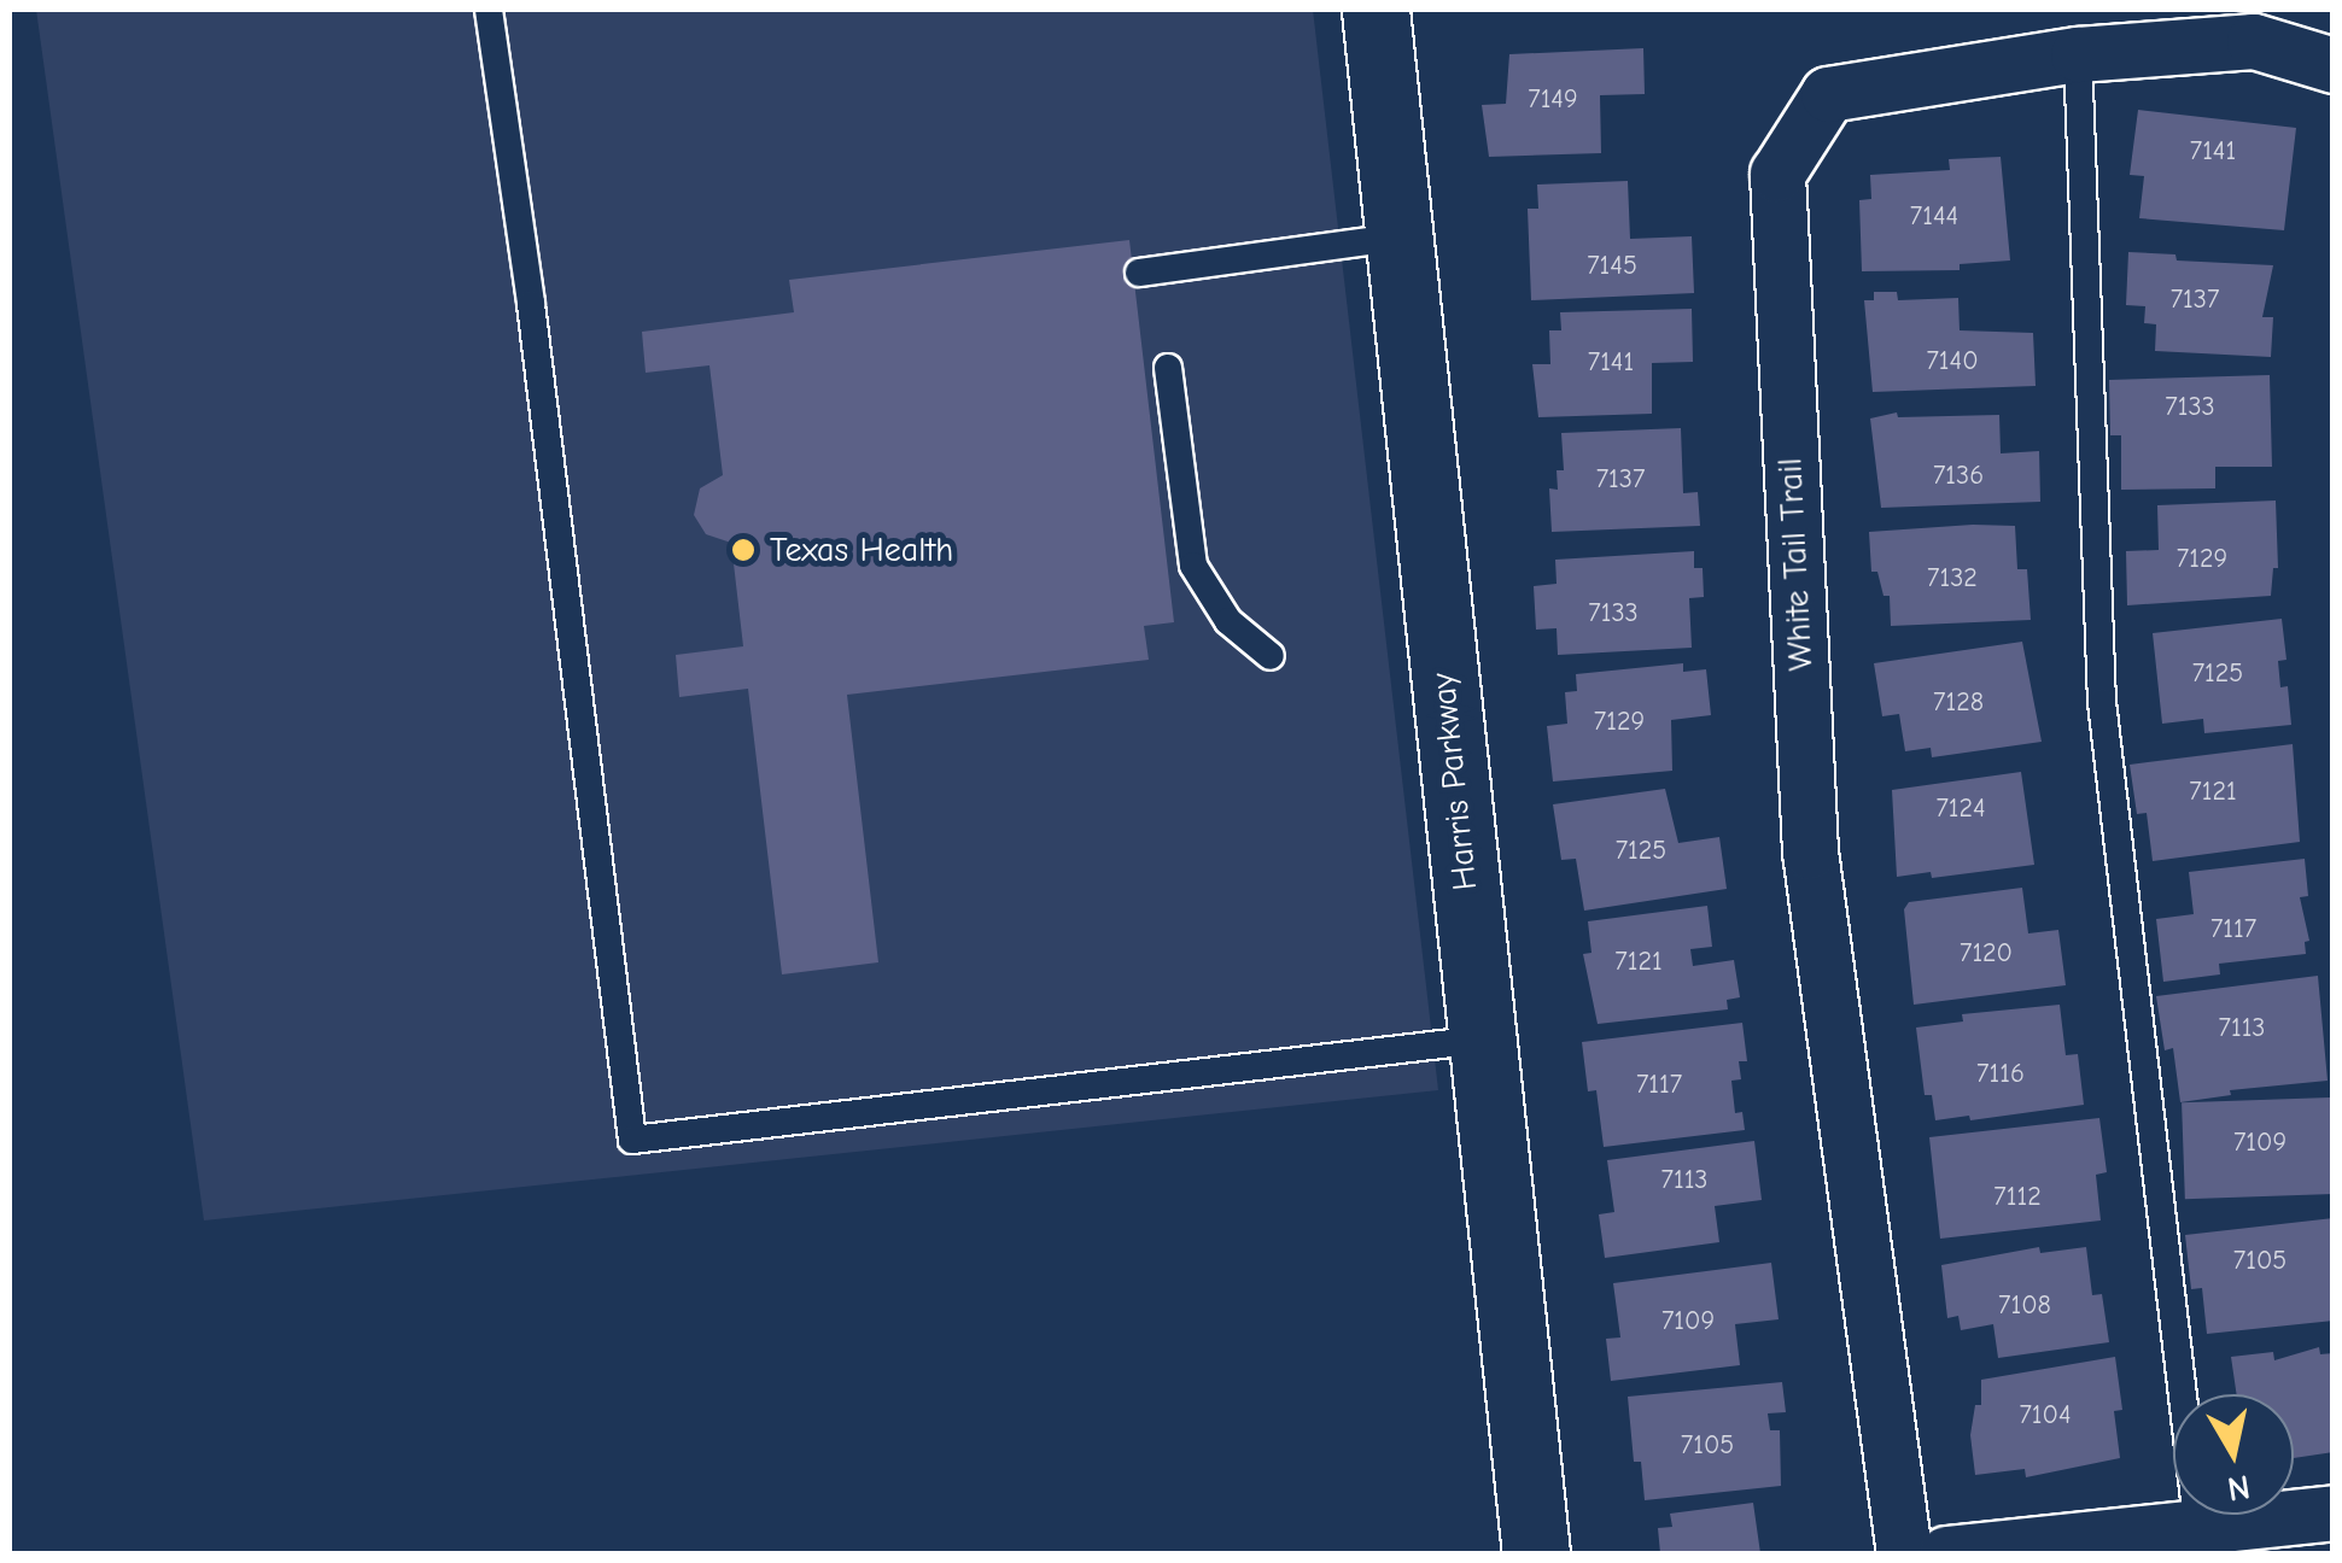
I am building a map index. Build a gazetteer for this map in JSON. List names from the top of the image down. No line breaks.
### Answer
{"streets":{"street":["White Tail Trail","Harris Parkway"]},"places":["Texas Health"],"house_numbers":["7149","7141","7144","7145","7137","7140","7141","7133","7136","7137","7129","7132","7133","7125","7128","7129","7121","7124","7125","7117","7120","7121","7113","7116","7117","7109","7113","7112","7105","7108","7109","7104","7105"],"north":"bottom"}
